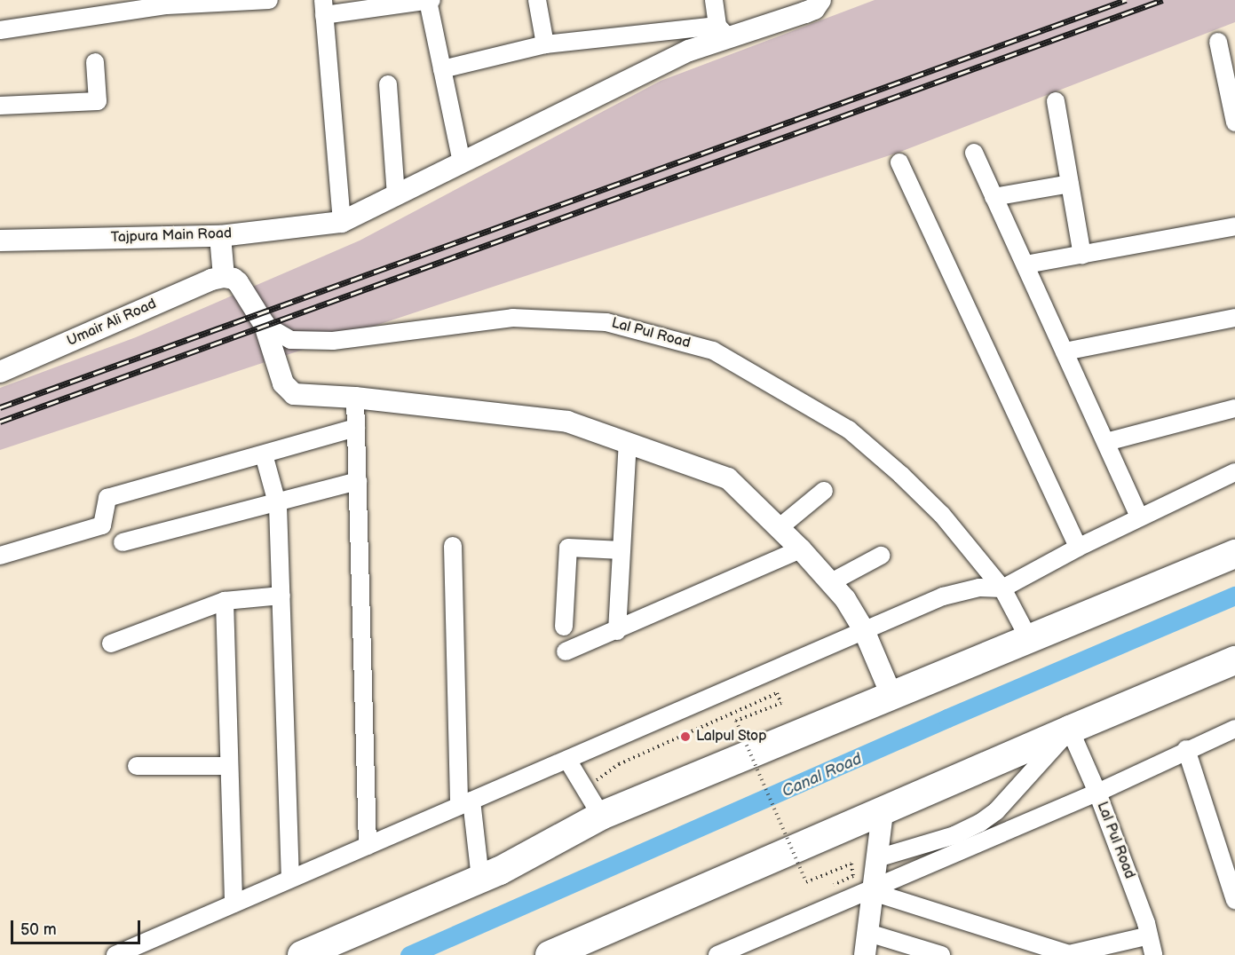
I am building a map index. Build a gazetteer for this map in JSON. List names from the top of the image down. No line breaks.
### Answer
{"streets":{"street":["Tajpura Main Road","Umair Ali Road","Lal Pul Road"]},"crossings":[["Umair Ali Road","Lal Pul Road"]],"water":["Canal Road"],"places":["Lalpul Stop"],"scale_bar":"50 m"}
